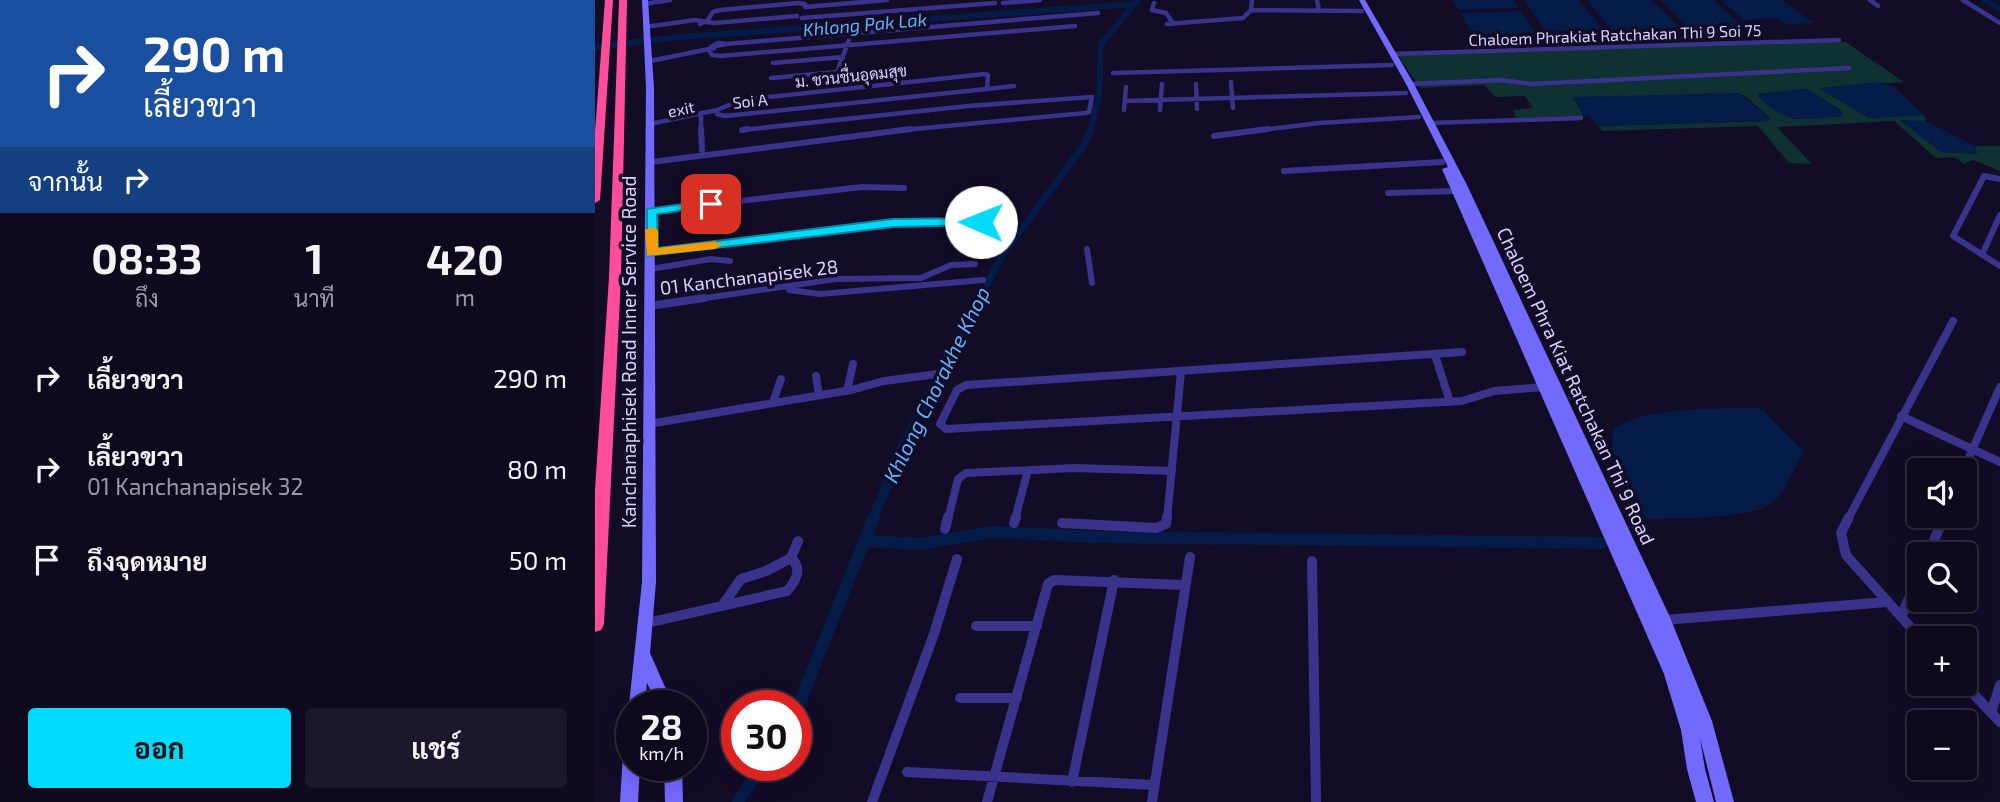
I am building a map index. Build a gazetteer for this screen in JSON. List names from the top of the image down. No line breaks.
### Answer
{"streets":{"main road":["Kanchanaphisek Road Inner Service Road","Chaloem Phra Kiat Ratchakan Thi 9 Road"],"street":["Chaloem Phrakiat Ratchakan Thi 9 Soi 75","ม. ชวนชื่นอุดมสุข","Soi A","exit","01 Kanchanapisek 28"]},"crossings":[["Chaloem Phrakiat Ratchakan Thi 9 Soi 75","Chaloem Phra Kiat Ratchakan Thi 9 Road"],["ม. ชวนชื่นอุดมสุข","Soi A"],["ม. ชวนชื่นอุดมสุข","exit"],["Soi A","exit"],["exit","Kanchanaphisek Road Inner Service Road"],["01 Kanchanapisek 28","Kanchanaphisek Road Inner Service Road"]],"water":["Khlong Pak Lak","Khlong Chorakhe Khop"],"page":{"turn":["290 m","เลี้ยวขวา"],"then":"จากนั้น","eta":["08:33","ถึง","1","นาที","420","m"],"list":[{"name":"เลี้ยวขวา","value":"290 m"},{"name":"เลี้ยวขวา","note":"01 Kanchanapisek 32","value":"80 m"},{"name":"ถึงจุดหมาย","value":"50 m"}],"map_buttons":["+","−"],"speed":"28 km/h","limit":"30","buttons":["ออก","แชร์"]}}
